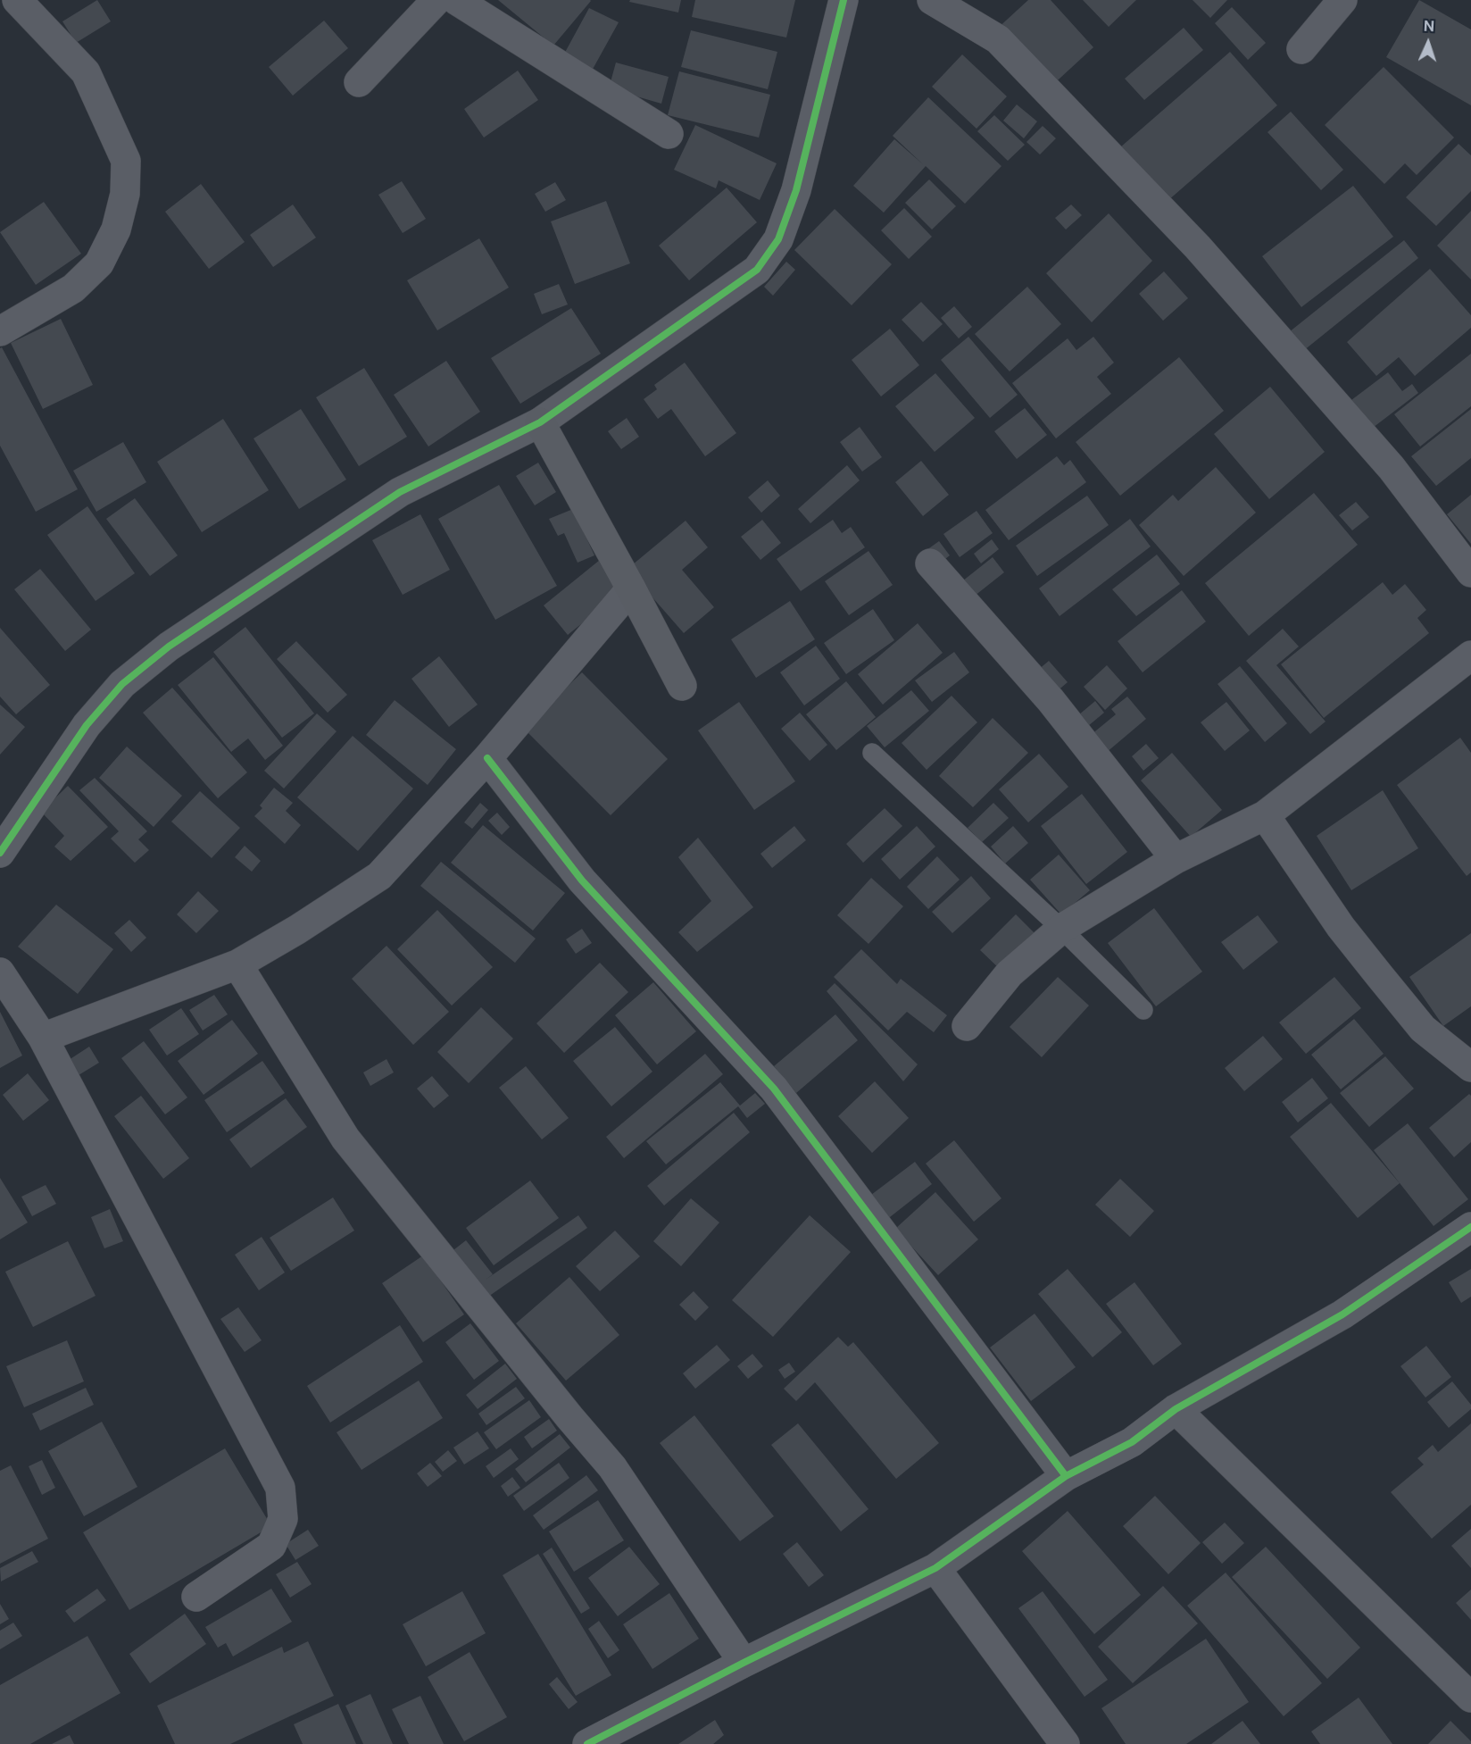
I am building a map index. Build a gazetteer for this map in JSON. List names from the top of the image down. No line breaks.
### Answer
{"north":"top"}
